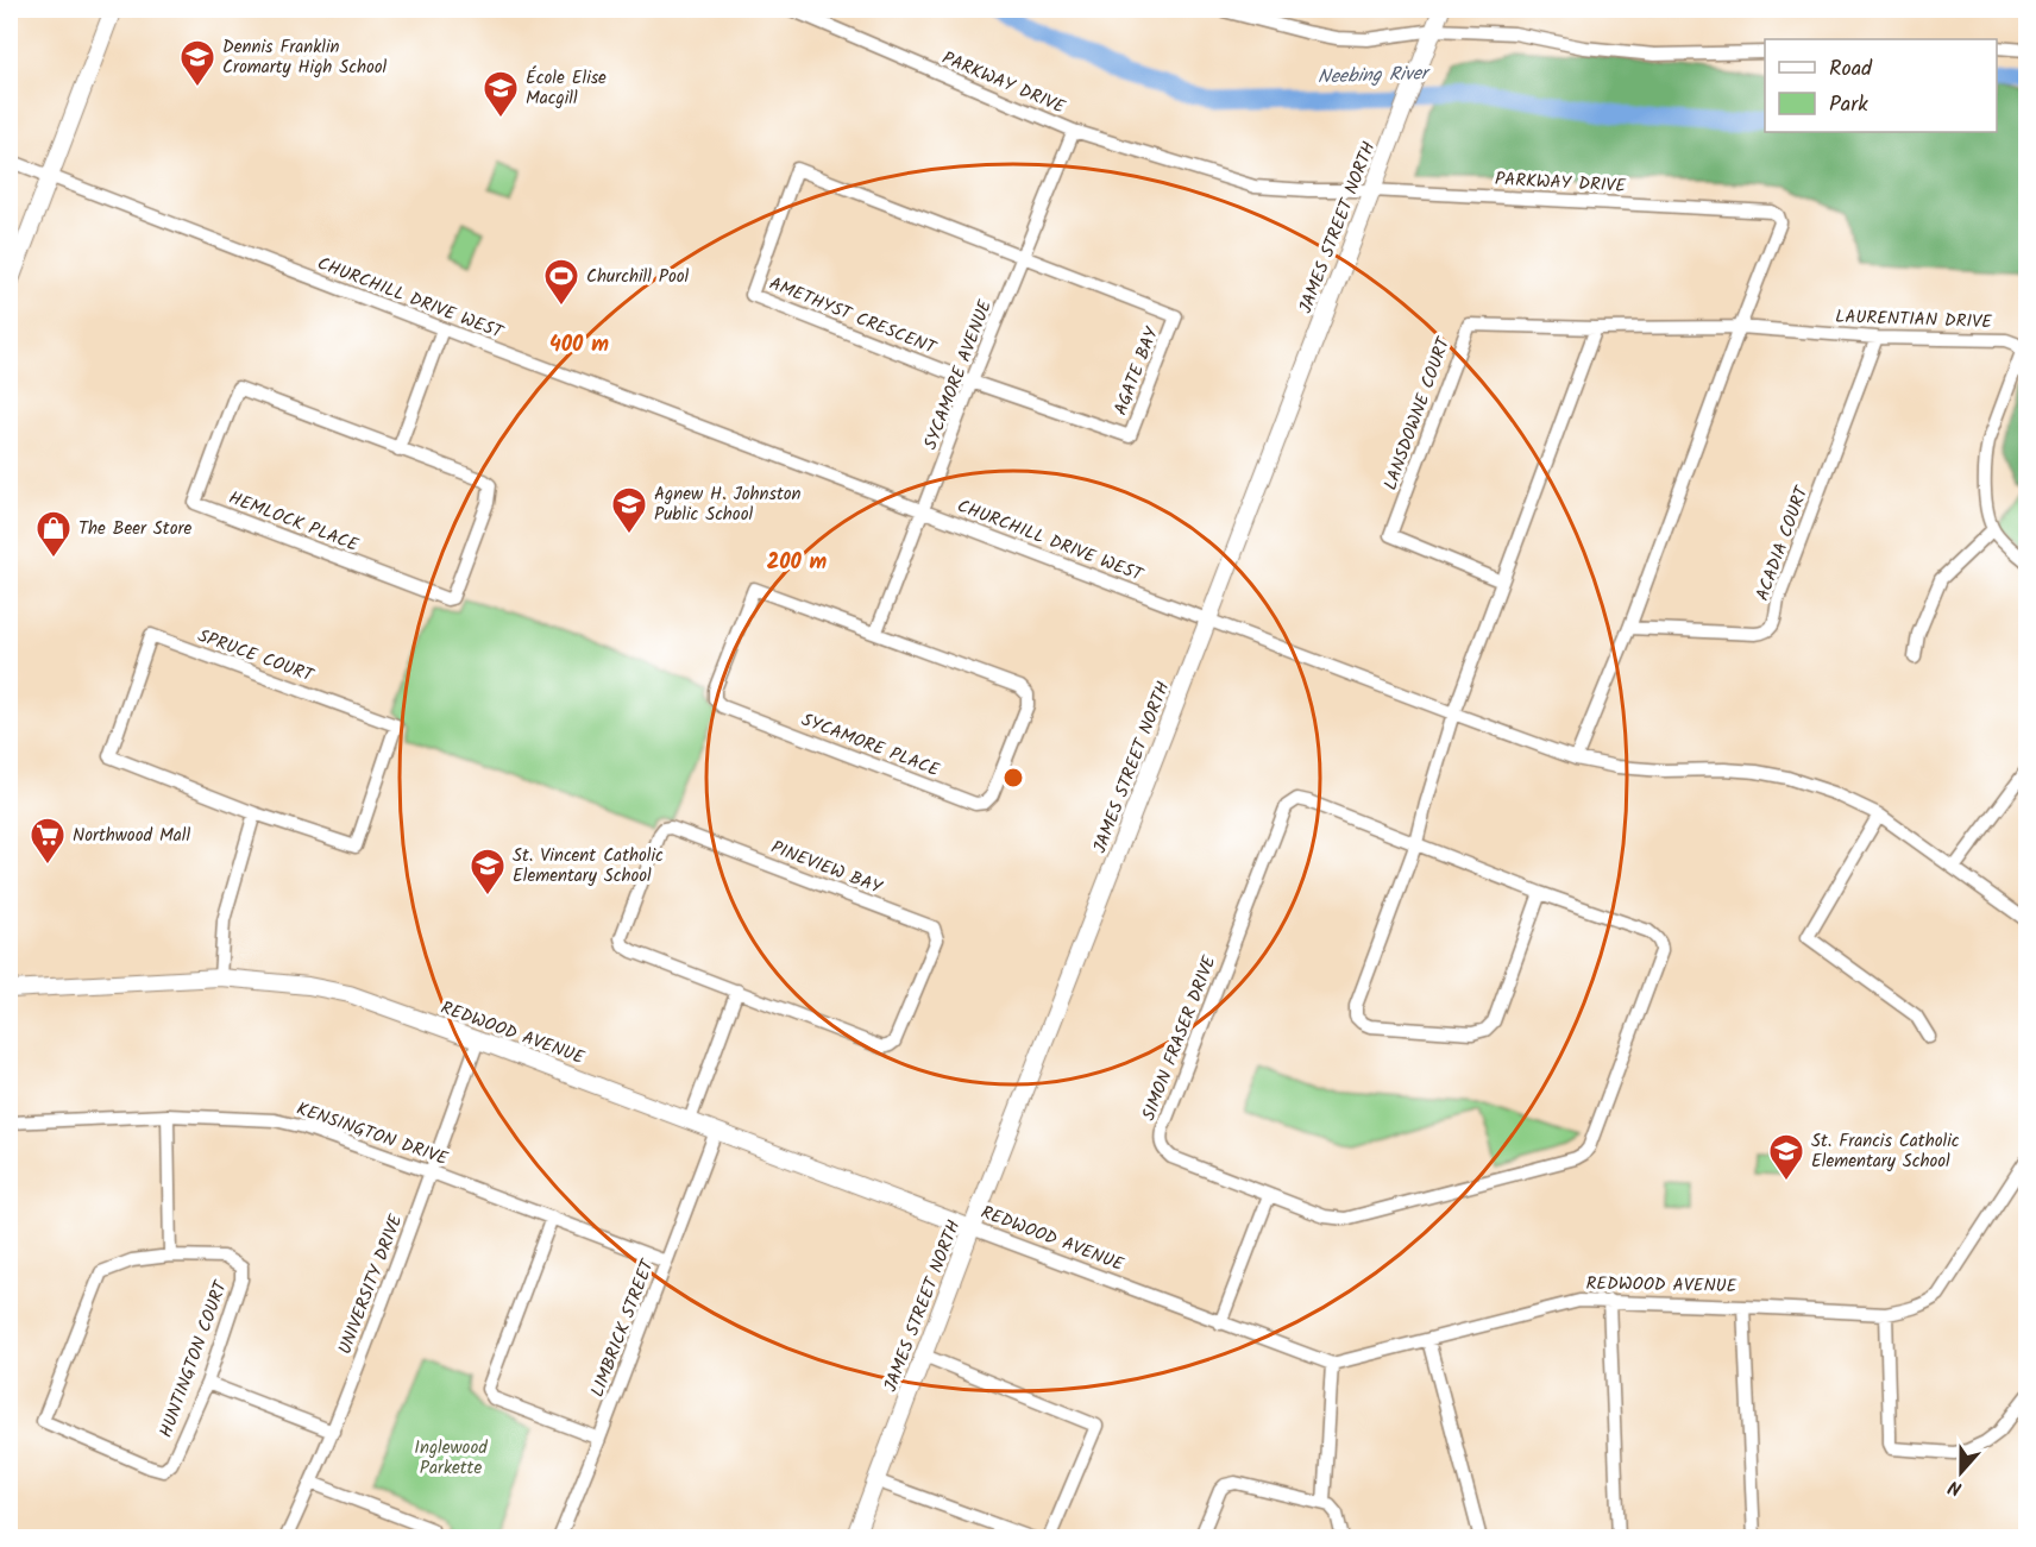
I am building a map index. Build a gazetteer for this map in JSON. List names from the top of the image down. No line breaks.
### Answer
{"streets":{"street":["PARKWAY DRIVE","JAMES STREET NORTH","CHURCHILL DRIVE WEST","AMETHYST CRESCENT","LAURENTIAN DRIVE","AGATE BAY","SYCAMORE AVENUE","LANSDOWNE COURT","HEMLOCK PLACE","ACADIA COURT","SPRUCE COURT","SYCAMORE PLACE","PINEVIEW BAY","REDWOOD AVENUE","SIMON FRASER DRIVE","KENSINGTON DRIVE","UNIVERSITY DRIVE","LIMBRICK STREET","HUNTINGTON COURT"]},"crossings":[["PARKWAY DRIVE","JAMES STREET NORTH"],["PARKWAY DRIVE","CHURCHILL DRIVE WEST"],["PARKWAY DRIVE","LAURENTIAN DRIVE"],["PARKWAY DRIVE","SYCAMORE AVENUE"],["PARKWAY DRIVE","LANSDOWNE COURT"],["PARKWAY DRIVE","ACADIA COURT"],["JAMES STREET NORTH","CHURCHILL DRIVE WEST"],["JAMES STREET NORTH","REDWOOD AVENUE"],["CHURCHILL DRIVE WEST","SYCAMORE AVENUE"],["AMETHYST CRESCENT","AGATE BAY"],["AMETHYST CRESCENT","SYCAMORE AVENUE"],["LAURENTIAN DRIVE","LANSDOWNE COURT"],["LAURENTIAN DRIVE","ACADIA COURT"],["AGATE BAY","SYCAMORE AVENUE"],["SYCAMORE AVENUE","SYCAMORE PLACE"],["REDWOOD AVENUE","UNIVERSITY DRIVE"],["REDWOOD AVENUE","LIMBRICK STREET"],["KENSINGTON DRIVE","UNIVERSITY DRIVE"],["KENSINGTON DRIVE","LIMBRICK STREET"]],"water":["Neebing River"],"parks":["Inglewood Parkette"],"places":{"school or university":["Dennis Franklin Cromarty High School","École Elise Macgill","Agnew H. Johnston Public School","St. Vincent Catholic Elementary School","St. Francis Catholic Elementary School"],"sports":["Churchill Pool"],"shop":["The Beer Store"],"supermarket":["Northwood Mall"]},"legend":["Road","Park"],"north":"bottom","rings":["400 m","200 m"]}
